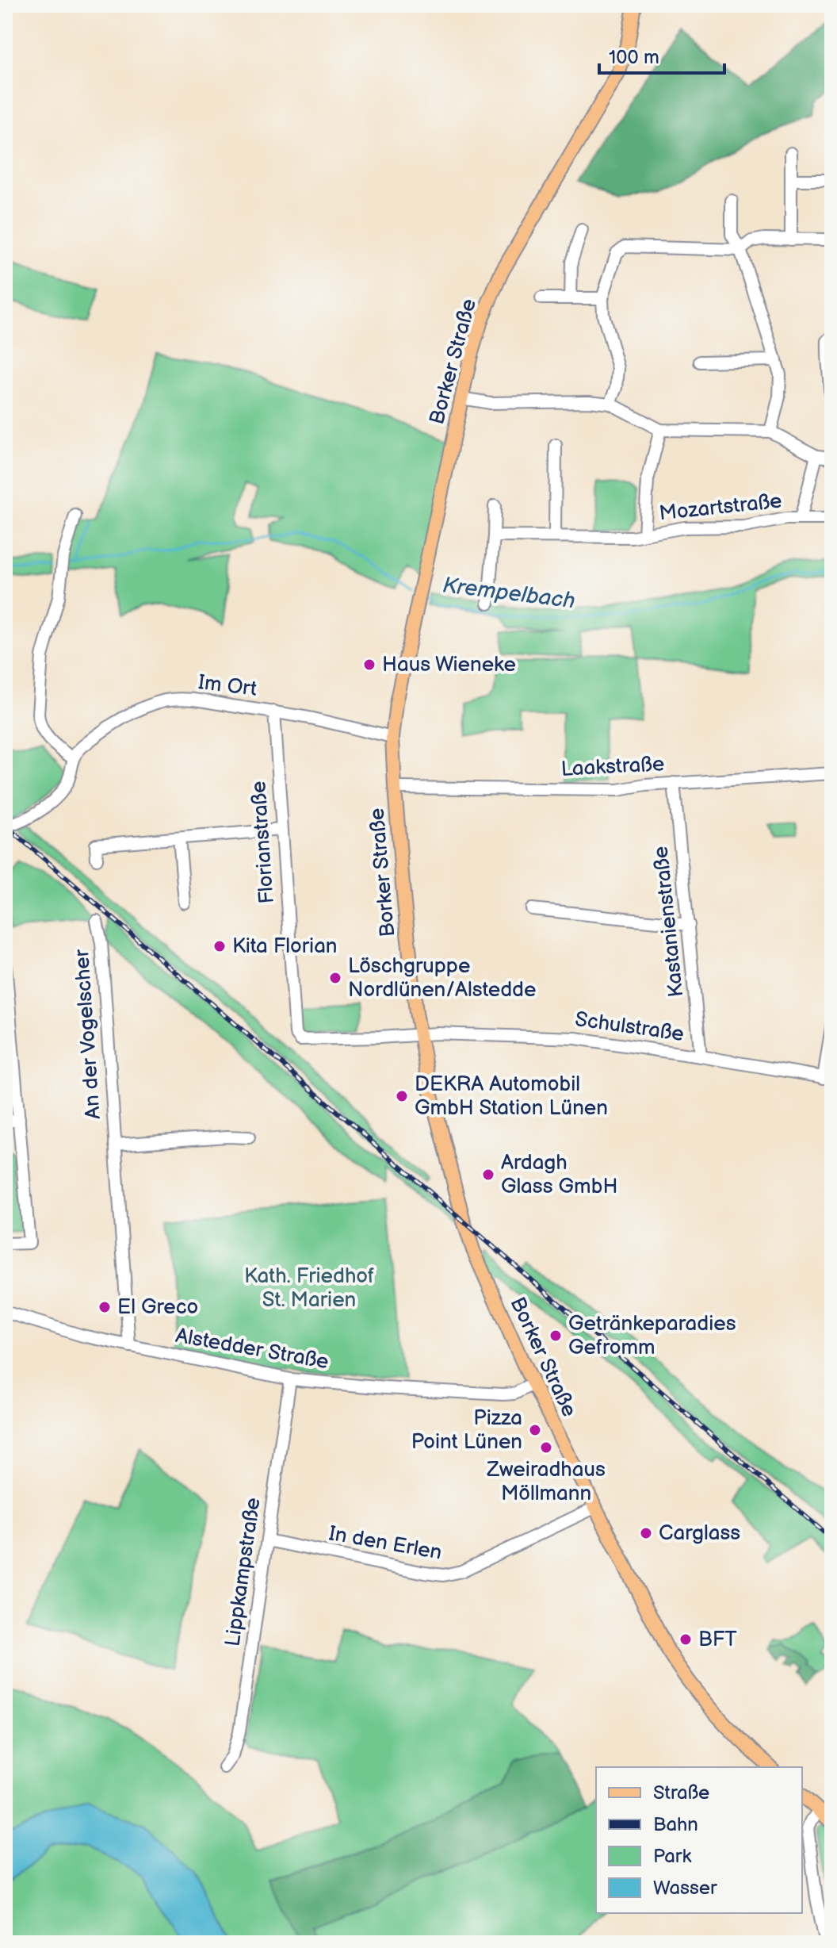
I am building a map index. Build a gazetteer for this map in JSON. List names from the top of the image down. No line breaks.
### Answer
{"streets":{"main road":["Borker Straße"],"street":["Mozartstraße","Im Ort","Laakstraße","Florianstraße","Kastanienstraße","Schulstraße","An der Vogelscher","Alstedder Straße","In den Erlen","Lippkampstraße"]},"crossings":[["Borker Straße","Im Ort"],["Borker Straße","Laakstraße"],["Borker Straße","Florianstraße"],["Borker Straße","Schulstraße"],["Borker Straße","Alstedder Straße"],["Borker Straße","In den Erlen"],["Im Ort","Florianstraße"],["Laakstraße","Kastanienstraße"],["Florianstraße","Schulstraße"],["Kastanienstraße","Schulstraße"],["An der Vogelscher","Alstedder Straße"],["Alstedder Straße","Lippkampstraße"],["In den Erlen","Lippkampstraße"]],"water":["Krempelbach"],"parks":["Kath. Friedhof St. Marien"],"places":["Haus Wieneke","Kita Florian","Löschgruppe Nordlünen/Alstedde","DEKRA Automobil GmbH Station Lünen","Ardagh Glass GmbH","El Greco","Getränkeparadies Gefromm","Pizza Point Lünen","Zweiradhaus Möllmann","Carglass","BFT"],"legend":["Straße","Bahn","Park","Wasser"],"scale_bar":"100 m"}
